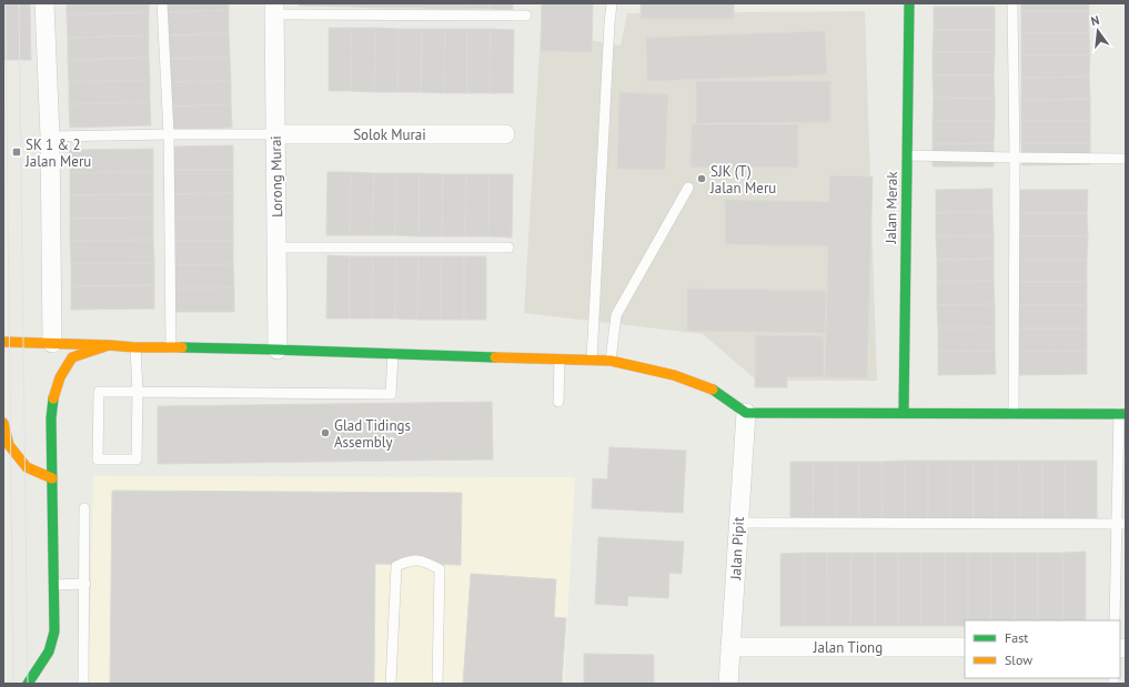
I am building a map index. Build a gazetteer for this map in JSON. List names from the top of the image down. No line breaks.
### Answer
{"streets":{"main road":["Jalan Merak"],"street":["Solok Murai","Lorong Murai","Jalan Pipit","Jalan Tiong"]},"crossings":[["Solok Murai","Lorong Murai"],["Jalan Pipit","Jalan Tiong"]],"places":{"transit":["SK 1 & 2 Jalan Meru"],"other":["SJK (T) Jalan Meru","Glad Tidings Assembly"]},"legend":["Fast","Slow"],"north":"top"}
